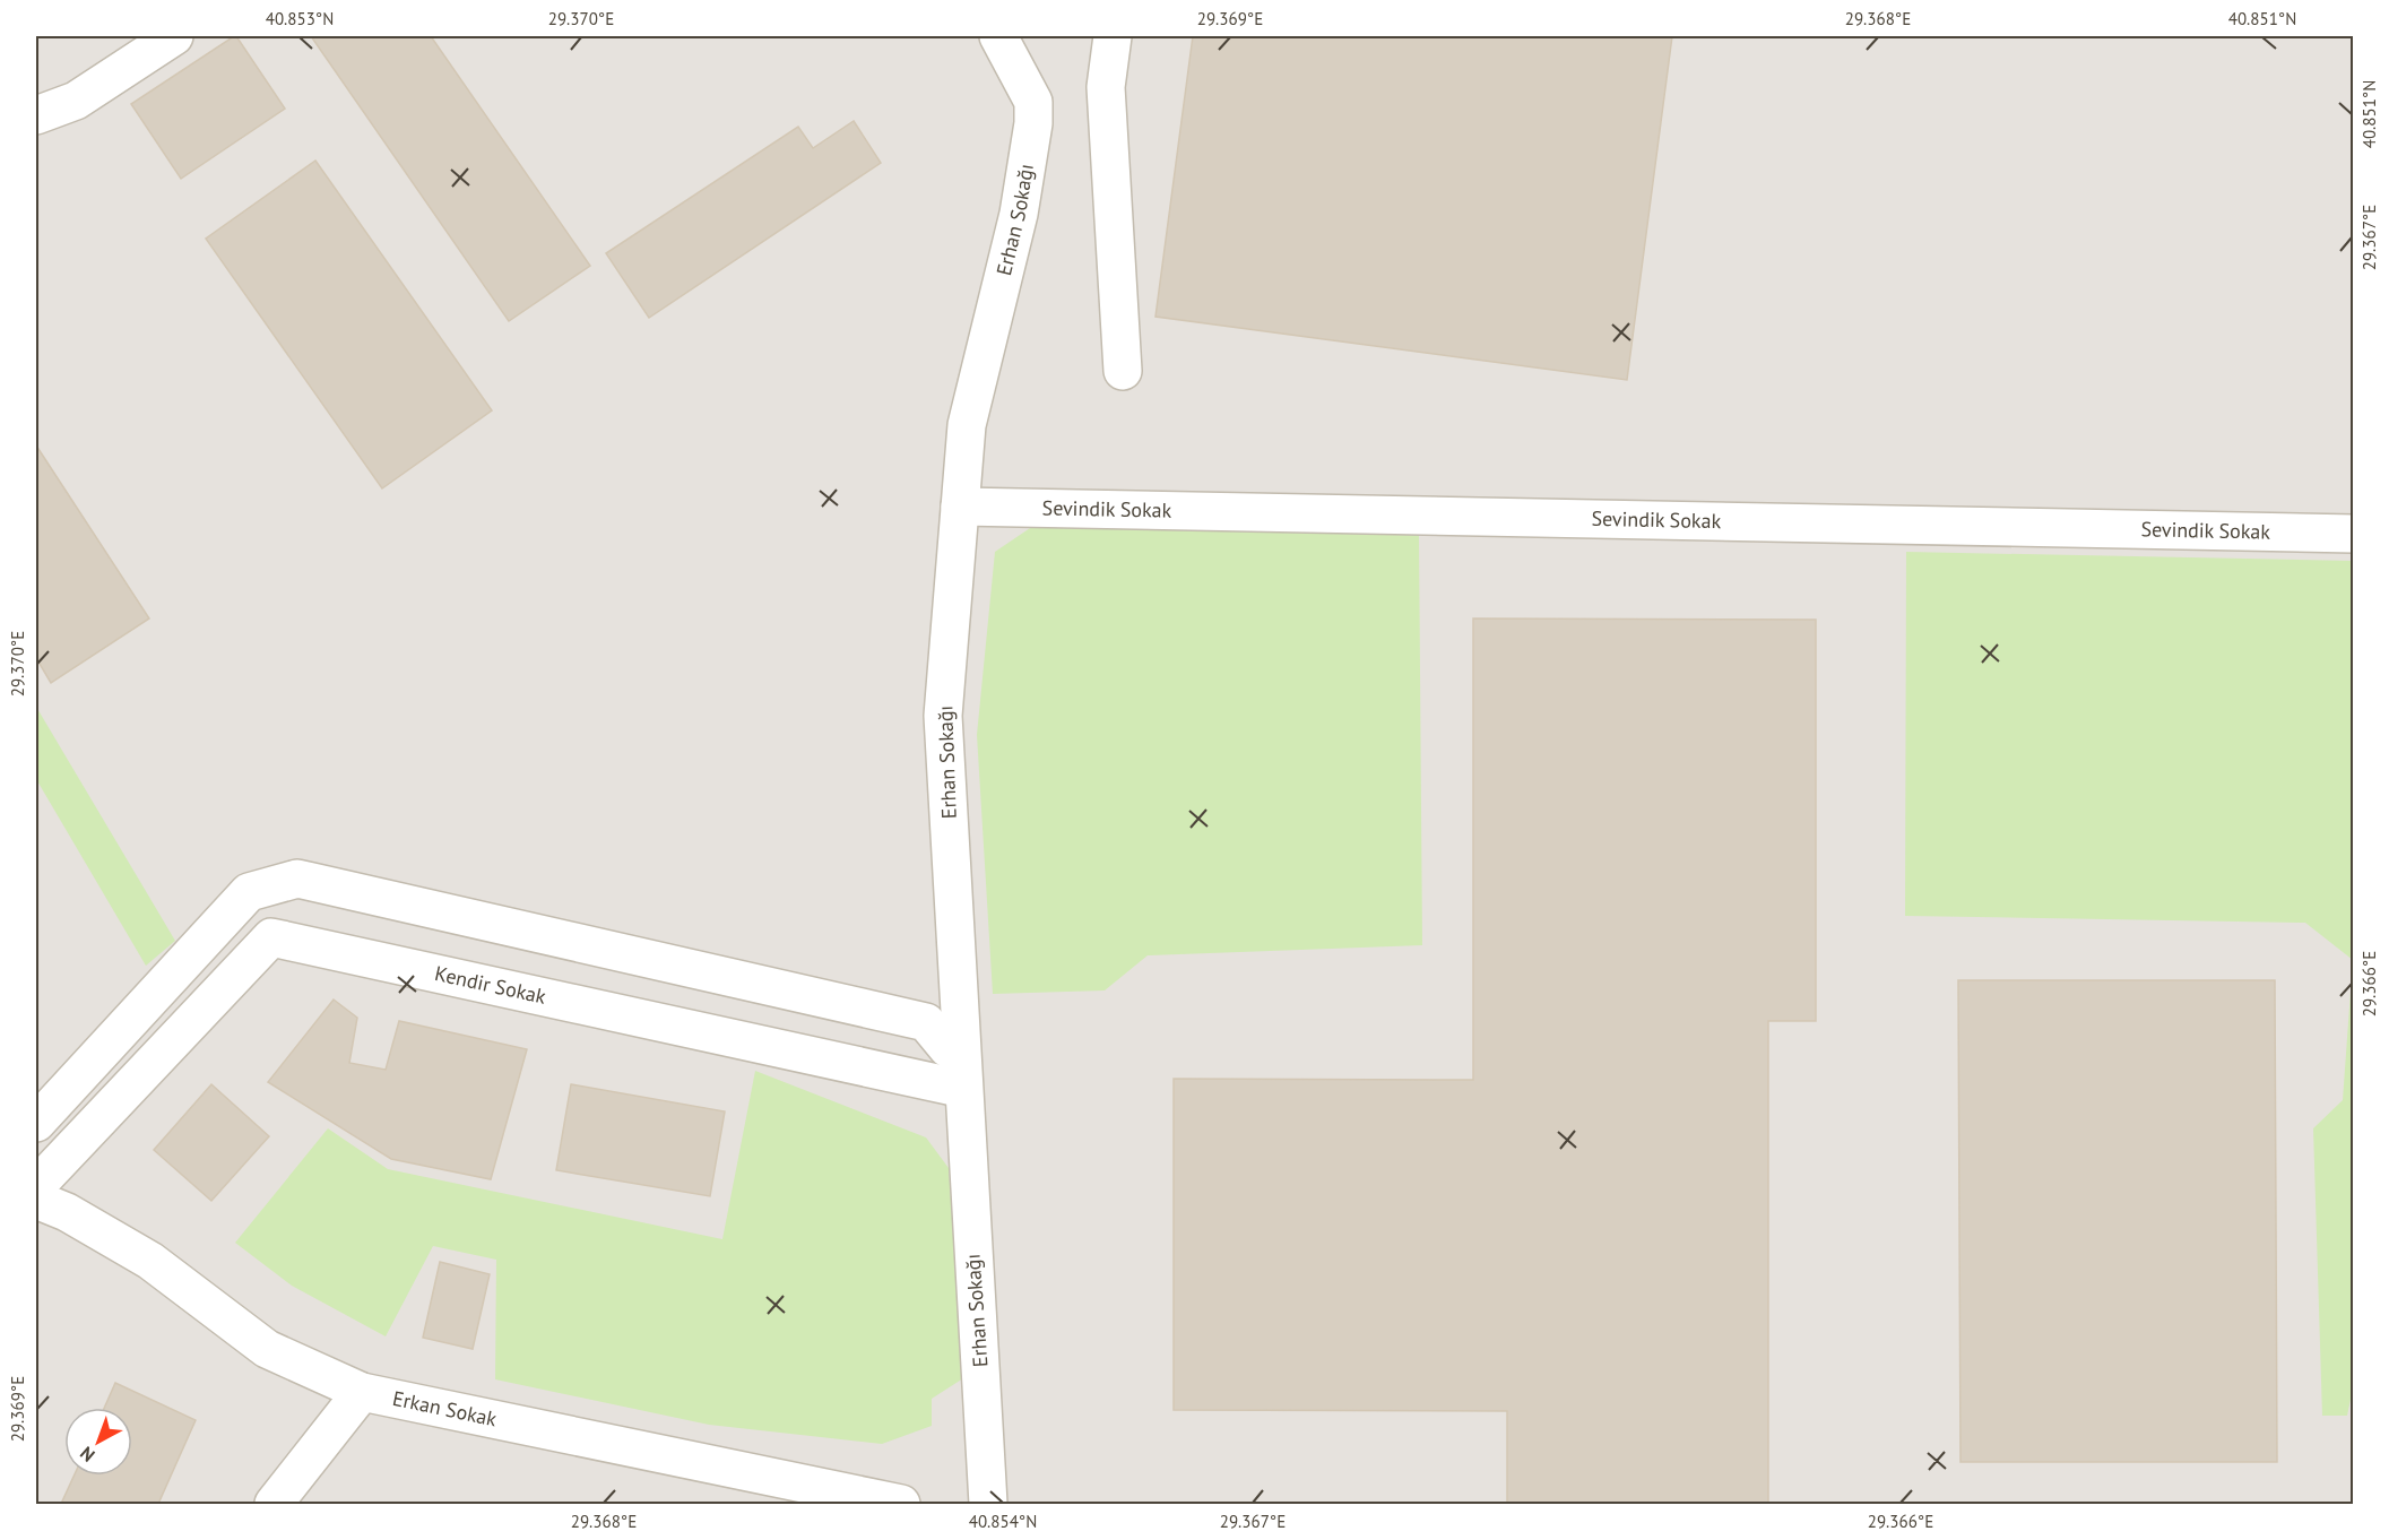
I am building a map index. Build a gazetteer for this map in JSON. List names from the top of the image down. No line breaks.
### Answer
{"streets":{"street":["Erhan Sokağı","Sevindik Sokak","Kendir Sokak","Erkan Sokak"]},"crossings":[["Erhan Sokağı","Sevindik Sokak"],["Erhan Sokağı","Kendir Sokak"]],"north":"bottom left","coordinates":["40.853°N","29.370°E","29.369°E","29.368°E","40.851°N","29.367°E","29.366°E","40.854°N"]}
